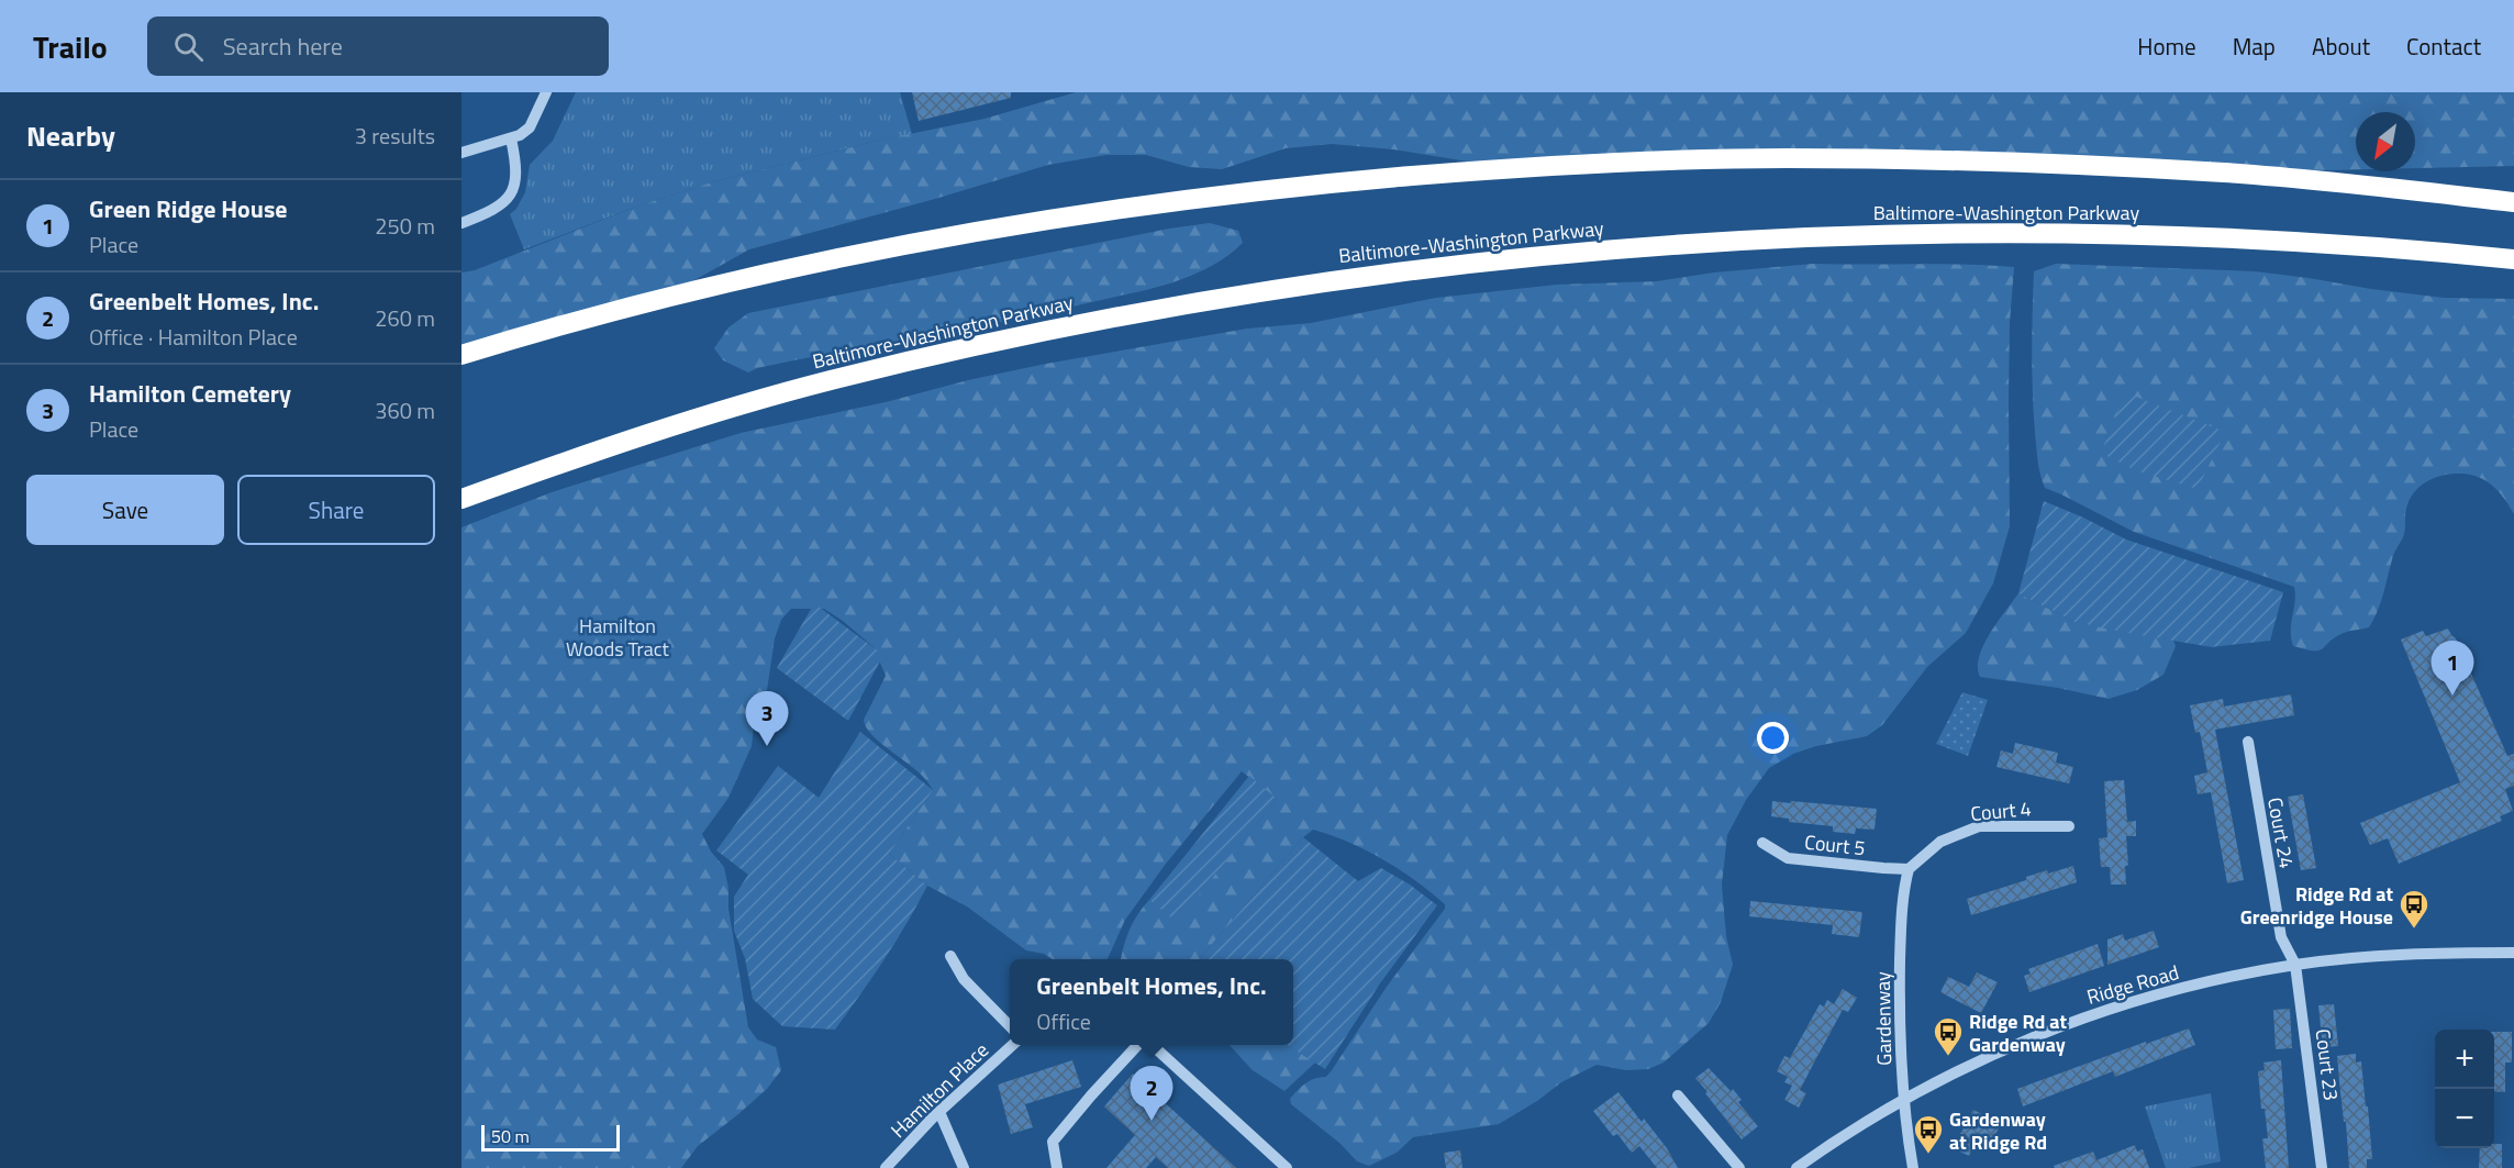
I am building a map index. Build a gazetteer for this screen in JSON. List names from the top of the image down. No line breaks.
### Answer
{"streets":{"highway":["Baltimore-Washington Parkway"],"street":["Court 4","Court 24","Court 5","Ridge Road","Gardenway","Court 23","Hamilton Place"]},"crossings":[["Court 4","Court 5"],["Court 4","Gardenway"],["Court 24","Ridge Road"],["Court 24","Court 23"],["Court 5","Gardenway"],["Ridge Road","Gardenway"],["Ridge Road","Court 23"]],"parks":["Hamilton Woods Tract"],"places":{"bus stop":["Ridge Rd at Greenridge House","Ridge Rd at Gardenway","Gardenway at Ridge Rd"]},"scale_bar":"50 m","north":"bottom left","page":{"header":"Trailo","search":"Search here","nav":["Home","Map","About","Contact"],"heading":["Nearby","3 results"],"list":[{"mark":"1","name":"Green Ridge House","note":"Place","value":"250 m"},{"mark":"2","name":"Greenbelt Homes, Inc.","note":"Office · Hamilton Place","value":"260 m"},{"mark":"3","name":"Hamilton Cemetery","note":"Place","value":"360 m"}],"buttons":["Save","Share"],"pins":["1","3","2"],"popup":["Greenbelt Homes, Inc.","Office"],"map_buttons":["+","−"],"scale":"50 m"}}
